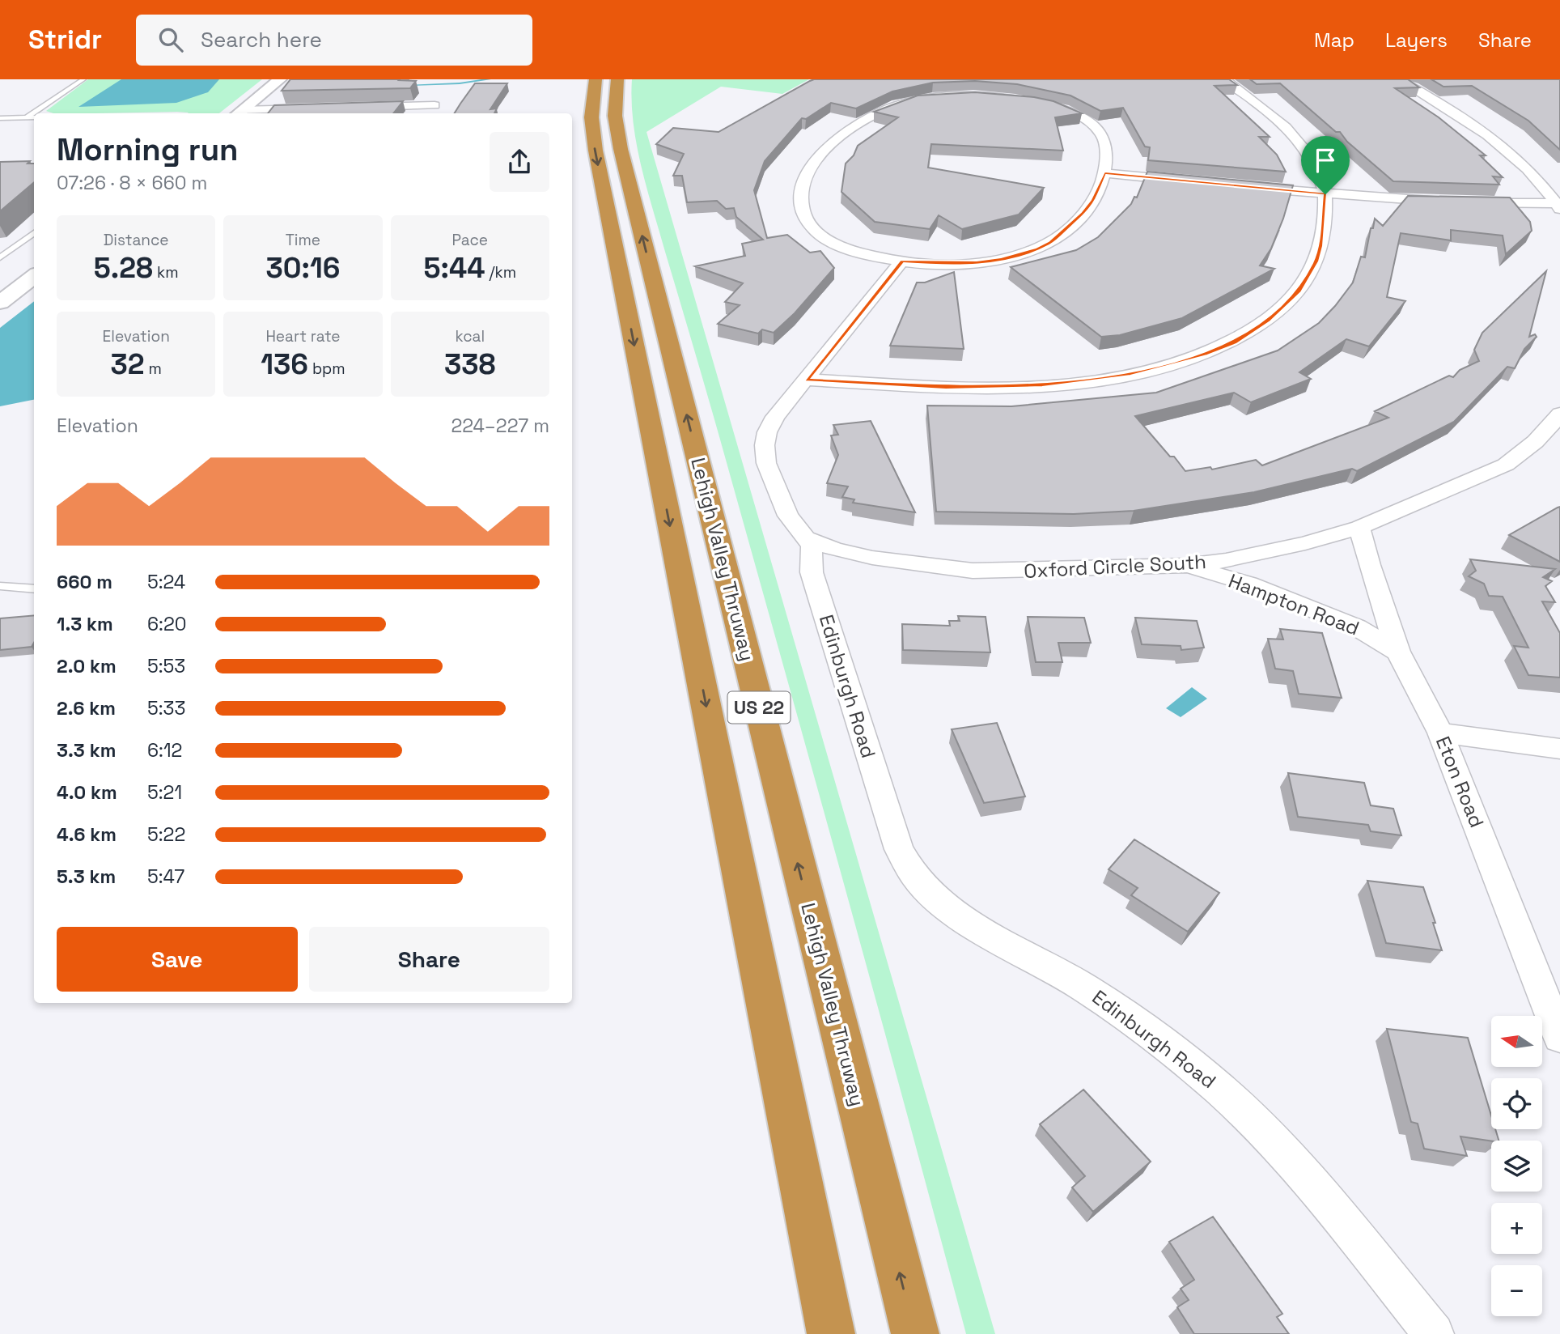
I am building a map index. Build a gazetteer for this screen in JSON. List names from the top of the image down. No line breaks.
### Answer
{"streets":{"highway":["Lehigh Valley Thruway","US 22"],"street":["Oxford Circle South","Hampton Road","Edinburgh Road","Eton Road"]},"crossings":[["Oxford Circle South","Hampton Road"],["Oxford Circle South","Edinburgh Road"],["Oxford Circle South","Eton Road"],["Hampton Road","Eton Road"]],"north":"left","page":{"header":"Stridr","search":"Search here","nav":["Map","Layers","Share"],"heading":["Morning run","07:26 · 8 × 660 m"],"stats":[["Distance","5.28 km"],["Time","30:16"],["Pace","5:44 /km"],["Elevation","32 m"],["Heart rate","136 bpm"],["kcal","338"]],"chart":["Elevation","224–227 m"],"list":[{"name":"660 m","note":"5:24"},{"name":"1.3 km","note":"6:20"},{"name":"2.0 km","note":"5:53"},{"name":"2.6 km","note":"5:33"},{"name":"3.3 km","note":"6:12"},{"name":"4.0 km","note":"5:21"},{"name":"4.6 km","note":"5:22"},{"name":"5.3 km","note":"5:47"}],"buttons":["Save","Share"],"map_buttons":["+","−"]}}
